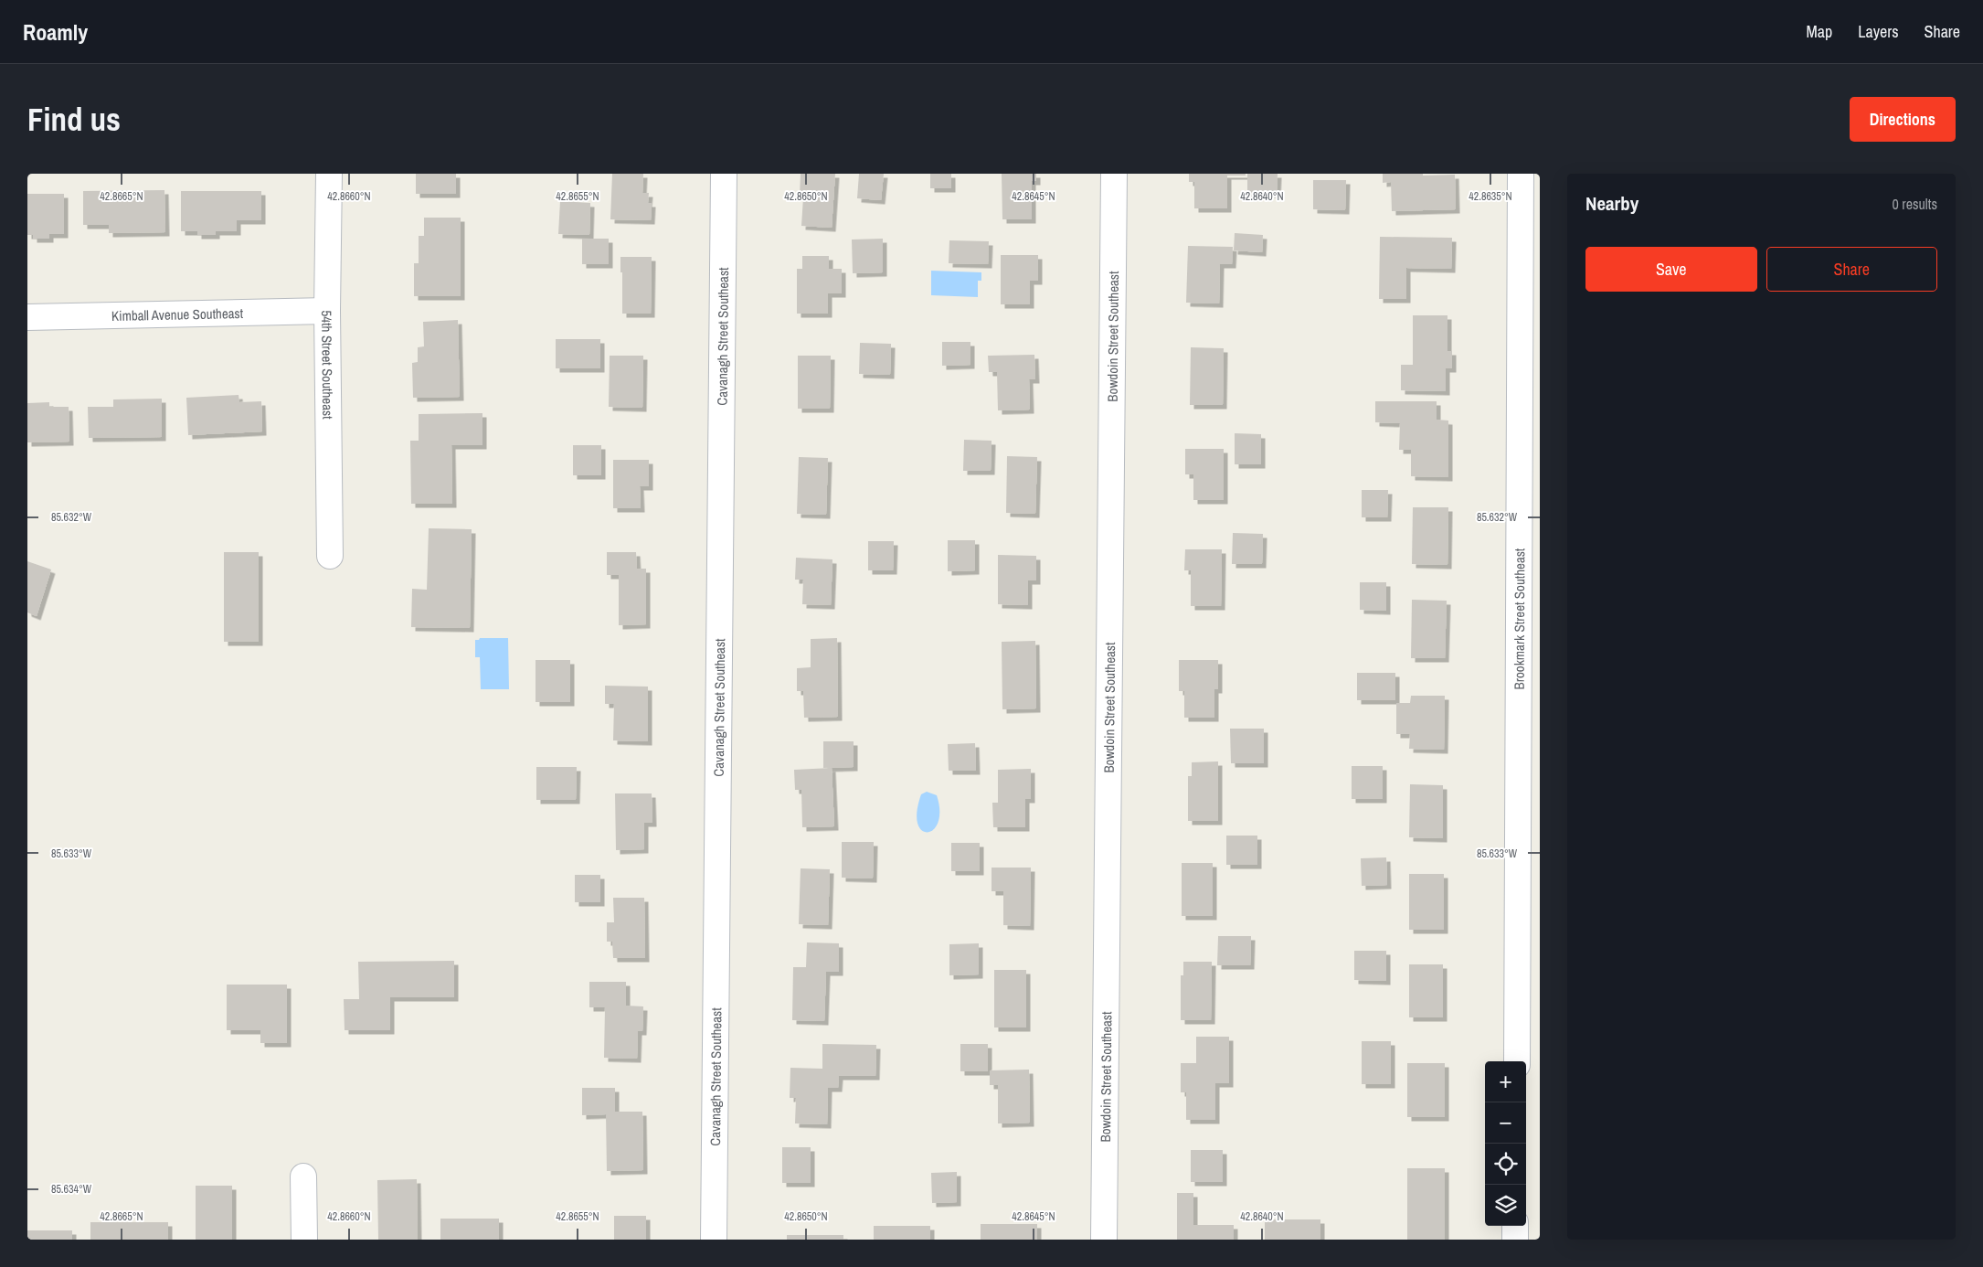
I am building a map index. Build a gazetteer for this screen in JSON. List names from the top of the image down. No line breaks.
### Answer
{"streets":{"street":["Kimball Avenue Southeast","Cavanagh Street Southeast","Bowdoin Street Southeast","54th Street Southeast","Brookmark Street Southeast"]},"crossings":[["Kimball Avenue Southeast","54th Street Southeast"]],"page":{"header":"Roamly","nav":["Map","Layers","Share"],"buttons":["Directions",["Save","Share"]],"title":"Find us","heading":["Nearby","0 results"],"map_buttons":["+","−"]},"coordinates":["42.8665°N","42.8660°N","42.8655°N","42.8650°N","42.8645°N","42.8640°N","42.8635°N","85.632°W","85.633°W","85.634°W"]}
